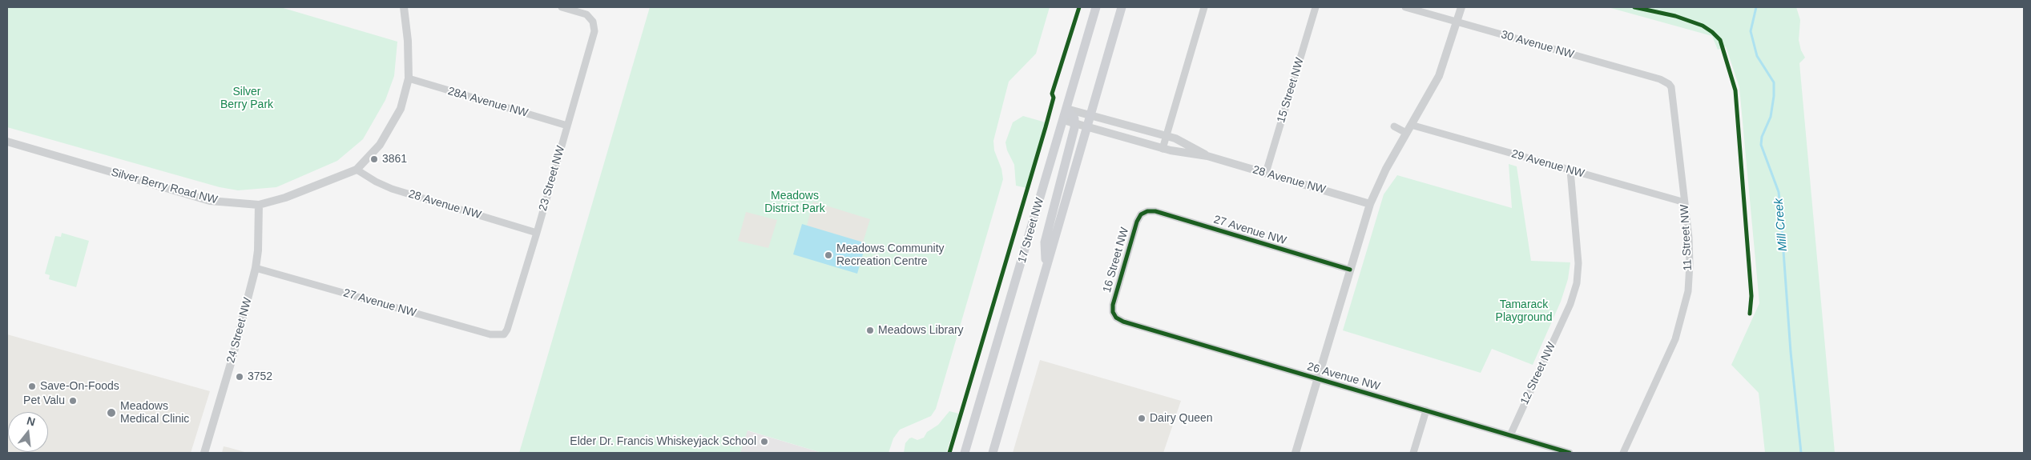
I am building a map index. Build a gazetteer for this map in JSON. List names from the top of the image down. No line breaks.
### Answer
{"streets":{"main road":["17 Street NW"],"street":["30 Avenue NW","15 Street NW","28A Avenue NW","29 Avenue NW","23 Street NW","28 Avenue NW","Silver Berry Road NW","27 Avenue NW","11 Street NW","16 Street NW","24 Street NW","12 Street NW","26 Avenue NW"]},"crossings":[["30 Avenue NW","11 Street NW"],["15 Street NW","28 Avenue NW"],["28A Avenue NW","23 Street NW"],["28A Avenue NW","Silver Berry Road NW"],["29 Avenue NW","11 Street NW"],["29 Avenue NW","12 Street NW"],["23 Street NW","28 Avenue NW"],["23 Street NW","27 Avenue NW"],["28 Avenue NW","Silver Berry Road NW"],["28 Avenue NW","17 Street NW"],["Silver Berry Road NW","24 Street NW"],["27 Avenue NW","16 Street NW"],["27 Avenue NW","24 Street NW"],["16 Street NW","26 Avenue NW"],["12 Street NW","26 Avenue NW"]],"water":["Mill Creek"],"parks":["Silver Berry Park","Meadows District Park","Tamarack Playground"],"places":["3861","Meadows Community Recreation Centre","Meadows Library","3752","Save-On-Foods","Pet Valu","Meadows Medical Clinic","Dairy Queen","Elder Dr. Francis Whiskeyjack School"],"north":"top"}
